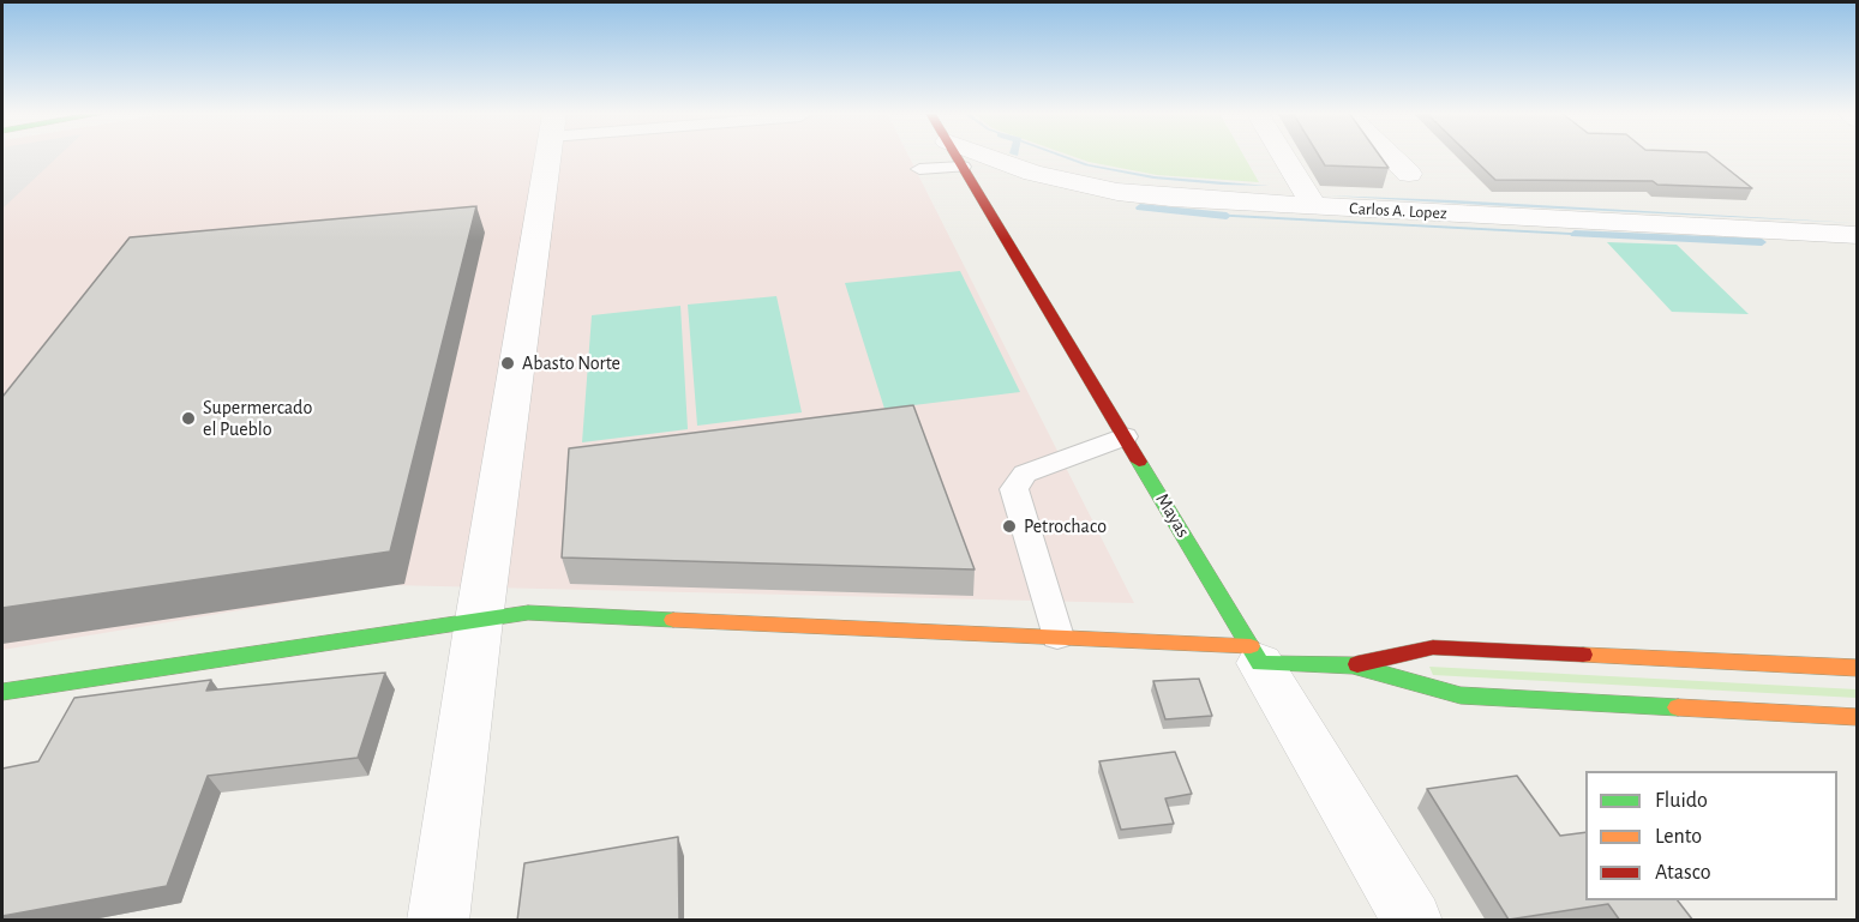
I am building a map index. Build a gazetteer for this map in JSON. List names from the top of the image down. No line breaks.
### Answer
{"streets":{"main road":["Mayas"],"street":["Carlos A. Lopez"]},"places":["Abasto Norte","Supermercado el Pueblo","Petrochaco"],"legend":["Fluido","Lento","Atasco"]}
